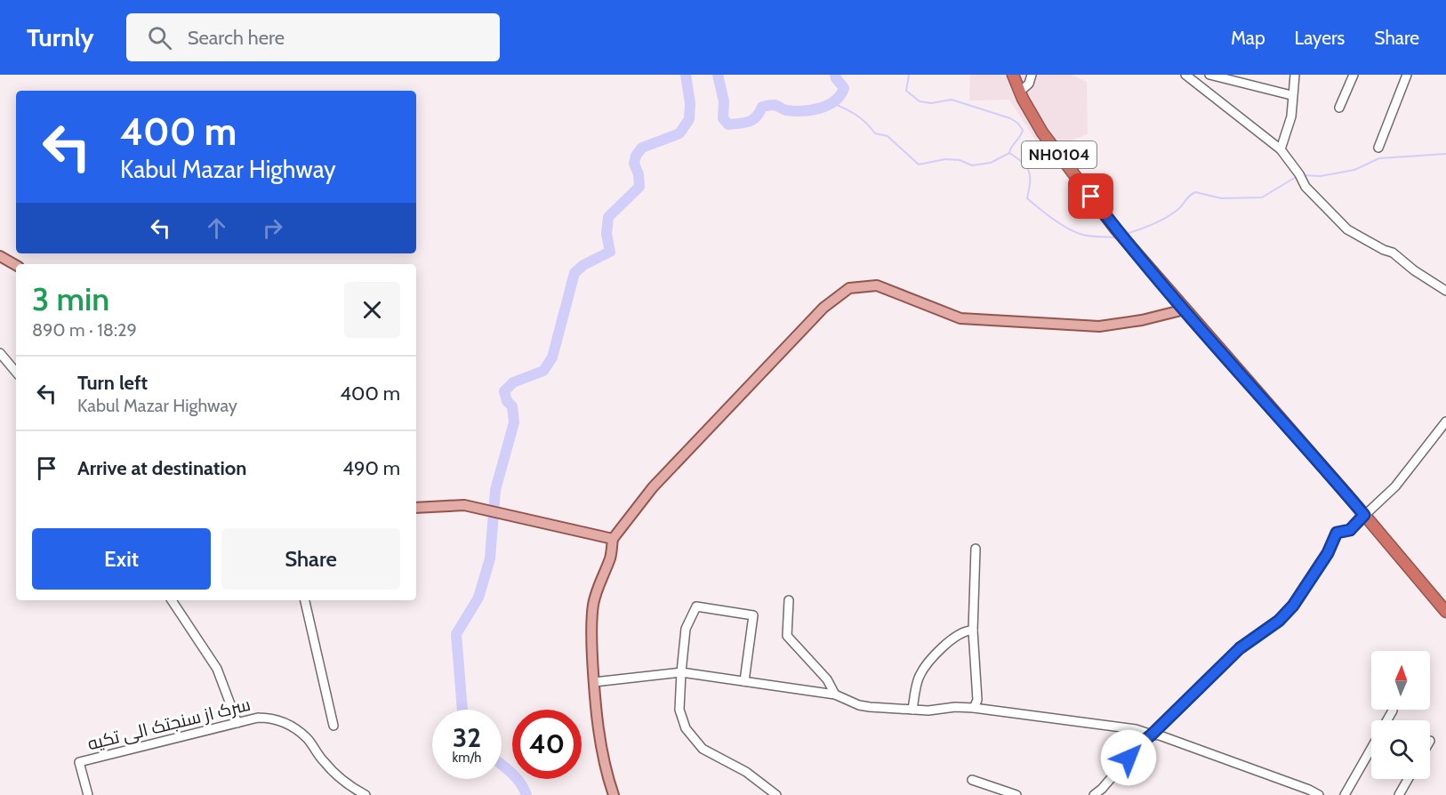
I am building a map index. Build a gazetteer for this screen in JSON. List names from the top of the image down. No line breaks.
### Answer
{"streets":{"highway":["NH0104"],"street":["سرک از سنجتک الی تکیه"]},"north":"top","page":{"header":"Turnly","search":"Search here","nav":["Map","Layers","Share"],"turn":["400 m","Kabul Mazar Highway"],"heading":["3 min","890 m · 18:29"],"list":[{"name":"Turn left","note":"Kabul Mazar Highway","value":"400 m"},{"name":"Arrive at destination","value":"490 m"}],"buttons":["Exit","Share"],"speed":"32 km/h","limit":"40"}}
